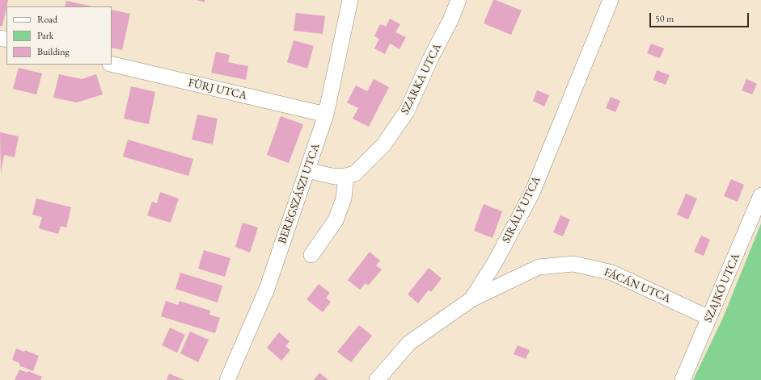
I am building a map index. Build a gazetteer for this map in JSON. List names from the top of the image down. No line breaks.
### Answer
{"streets":{"street":["SZARKA UTCA","FÜRJ UTCA","BEREGSZÁSZI UTCA","SIRÁLY UTCA","FÁCÁN UTCA","SZAJKÓ UTCA"]},"crossings":[["SZARKA UTCA","BEREGSZÁSZI UTCA"],["FÜRJ UTCA","BEREGSZÁSZI UTCA"],["SIRÁLY UTCA","FÁCÁN UTCA"],["FÁCÁN UTCA","SZAJKÓ UTCA"]],"legend":["Road","Park","Building"],"scale_bar":"50 m"}
